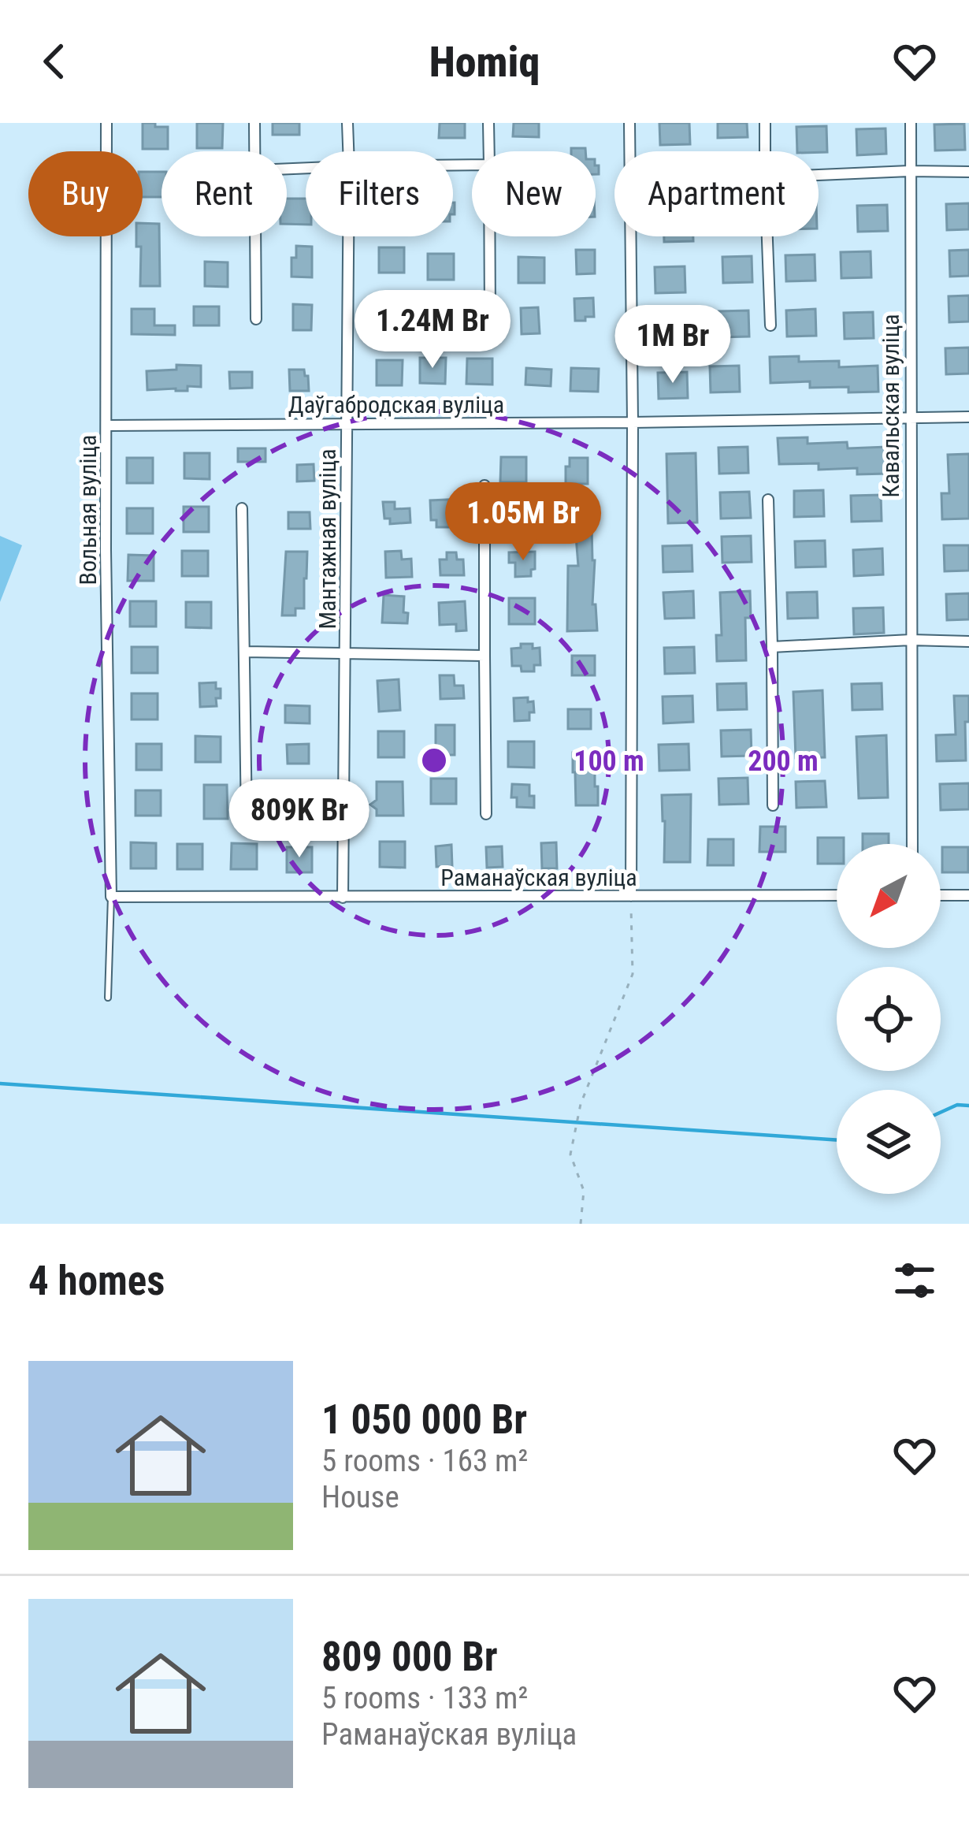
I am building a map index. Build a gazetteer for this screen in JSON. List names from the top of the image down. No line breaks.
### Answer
{"streets":{"street":["Даўгабродская вуліца","Кавальская вуліца","Вольная вуліца","Мантажная вуліца","Раманаўская вуліца"]},"crossings":[["Даўгабродская вуліца","Кавальская вуліца"],["Даўгабродская вуліца","Вольная вуліца"],["Даўгабродская вуліца","Мантажная вуліца"],["Вольная вуліца","Раманаўская вуліца"],["Мантажная вуліца","Раманаўская вуліца"]],"north":"bottom left","page":{"header":"Homiq","chip":["Buy","Rent","Filters","New","Apartment"],"price":["1.24M Br","1M Br","1.05M Br","809K Br"],"heading":"4 homes","list":[{"name":"1 050 000 Br","note":"5 rooms · 163 m² · House"},{"name":"809 000 Br","note":"5 rooms · 133 m² · Раманаўская вуліца"}]},"rings":["100 m","200 m"]}
